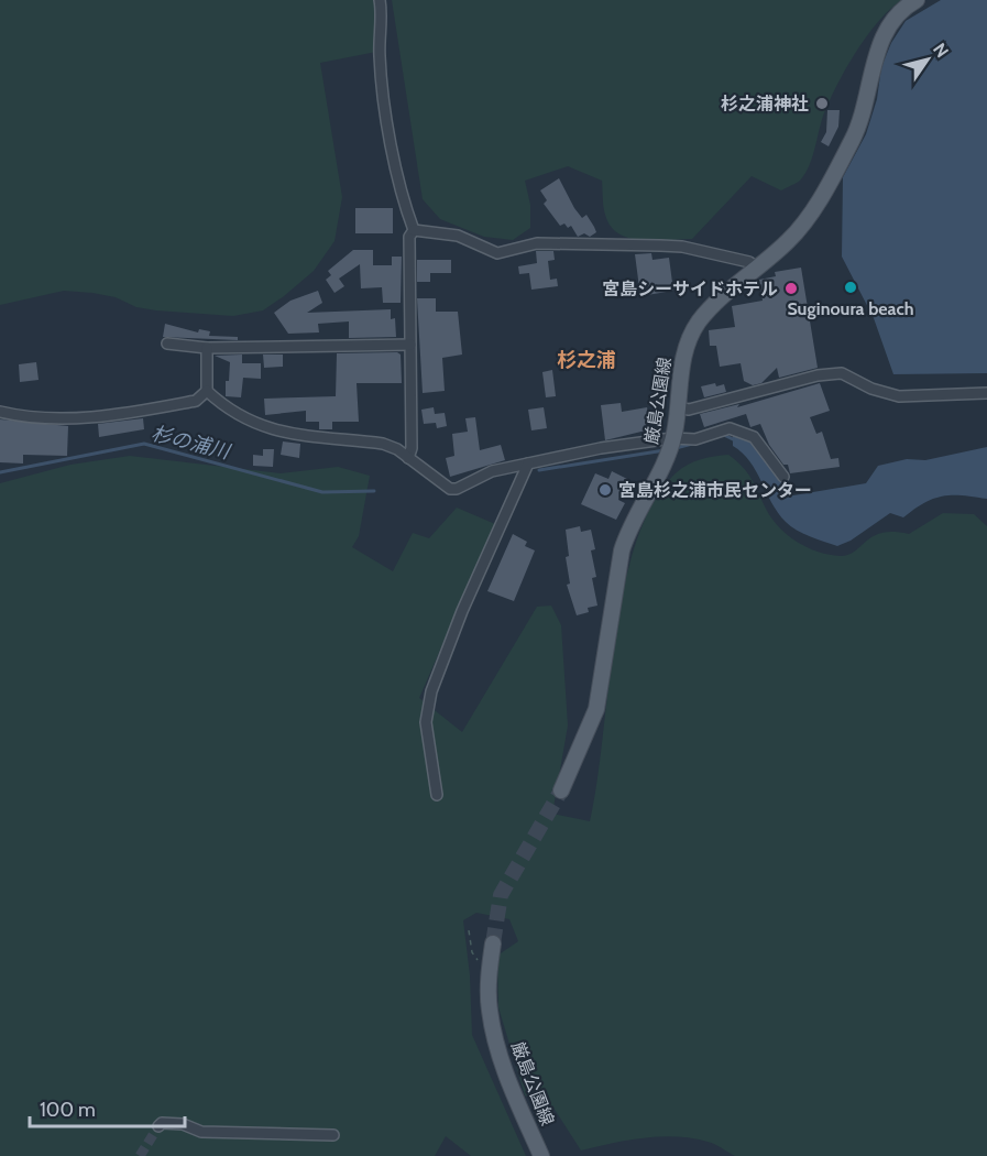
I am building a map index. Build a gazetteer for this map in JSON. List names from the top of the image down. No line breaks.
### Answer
{"streets":{"main road":["厳島公園線"]},"districts":["杉之浦"],"water":["杉の浦川"],"places":["杉之浦神社","Suginoura beach","宮島シーサイドホテル","宮島杉之浦市民センター"],"scale_bar":"100 m","north":"top right"}
